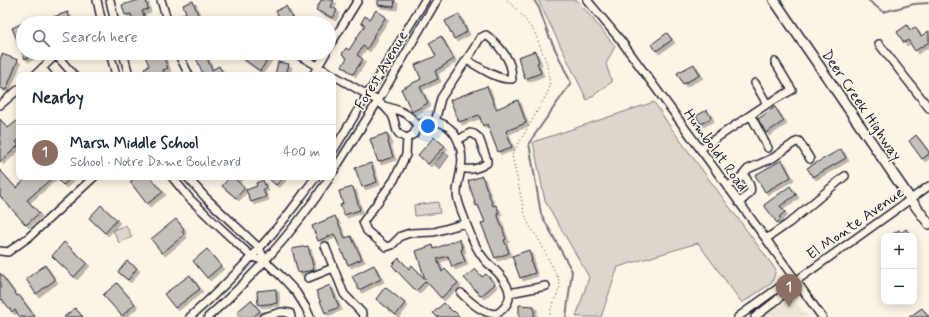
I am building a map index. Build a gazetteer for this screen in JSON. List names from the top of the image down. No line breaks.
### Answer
{"streets":{"main road":["Deer Creek Highway"],"street":["Forest Avenue","Humboldt Road","El Monte Avenue"]},"crossings":[["Deer Creek Highway","El Monte Avenue"],["Humboldt Road","El Monte Avenue"]],"page":{"search":"Search here","heading":"Nearby","list":[{"mark":"1","name":"Marsh Middle School","note":"School · Notre Dame Boulevard","value":"400 m"}],"map_buttons":["+","−"],"pins":"1"}}
